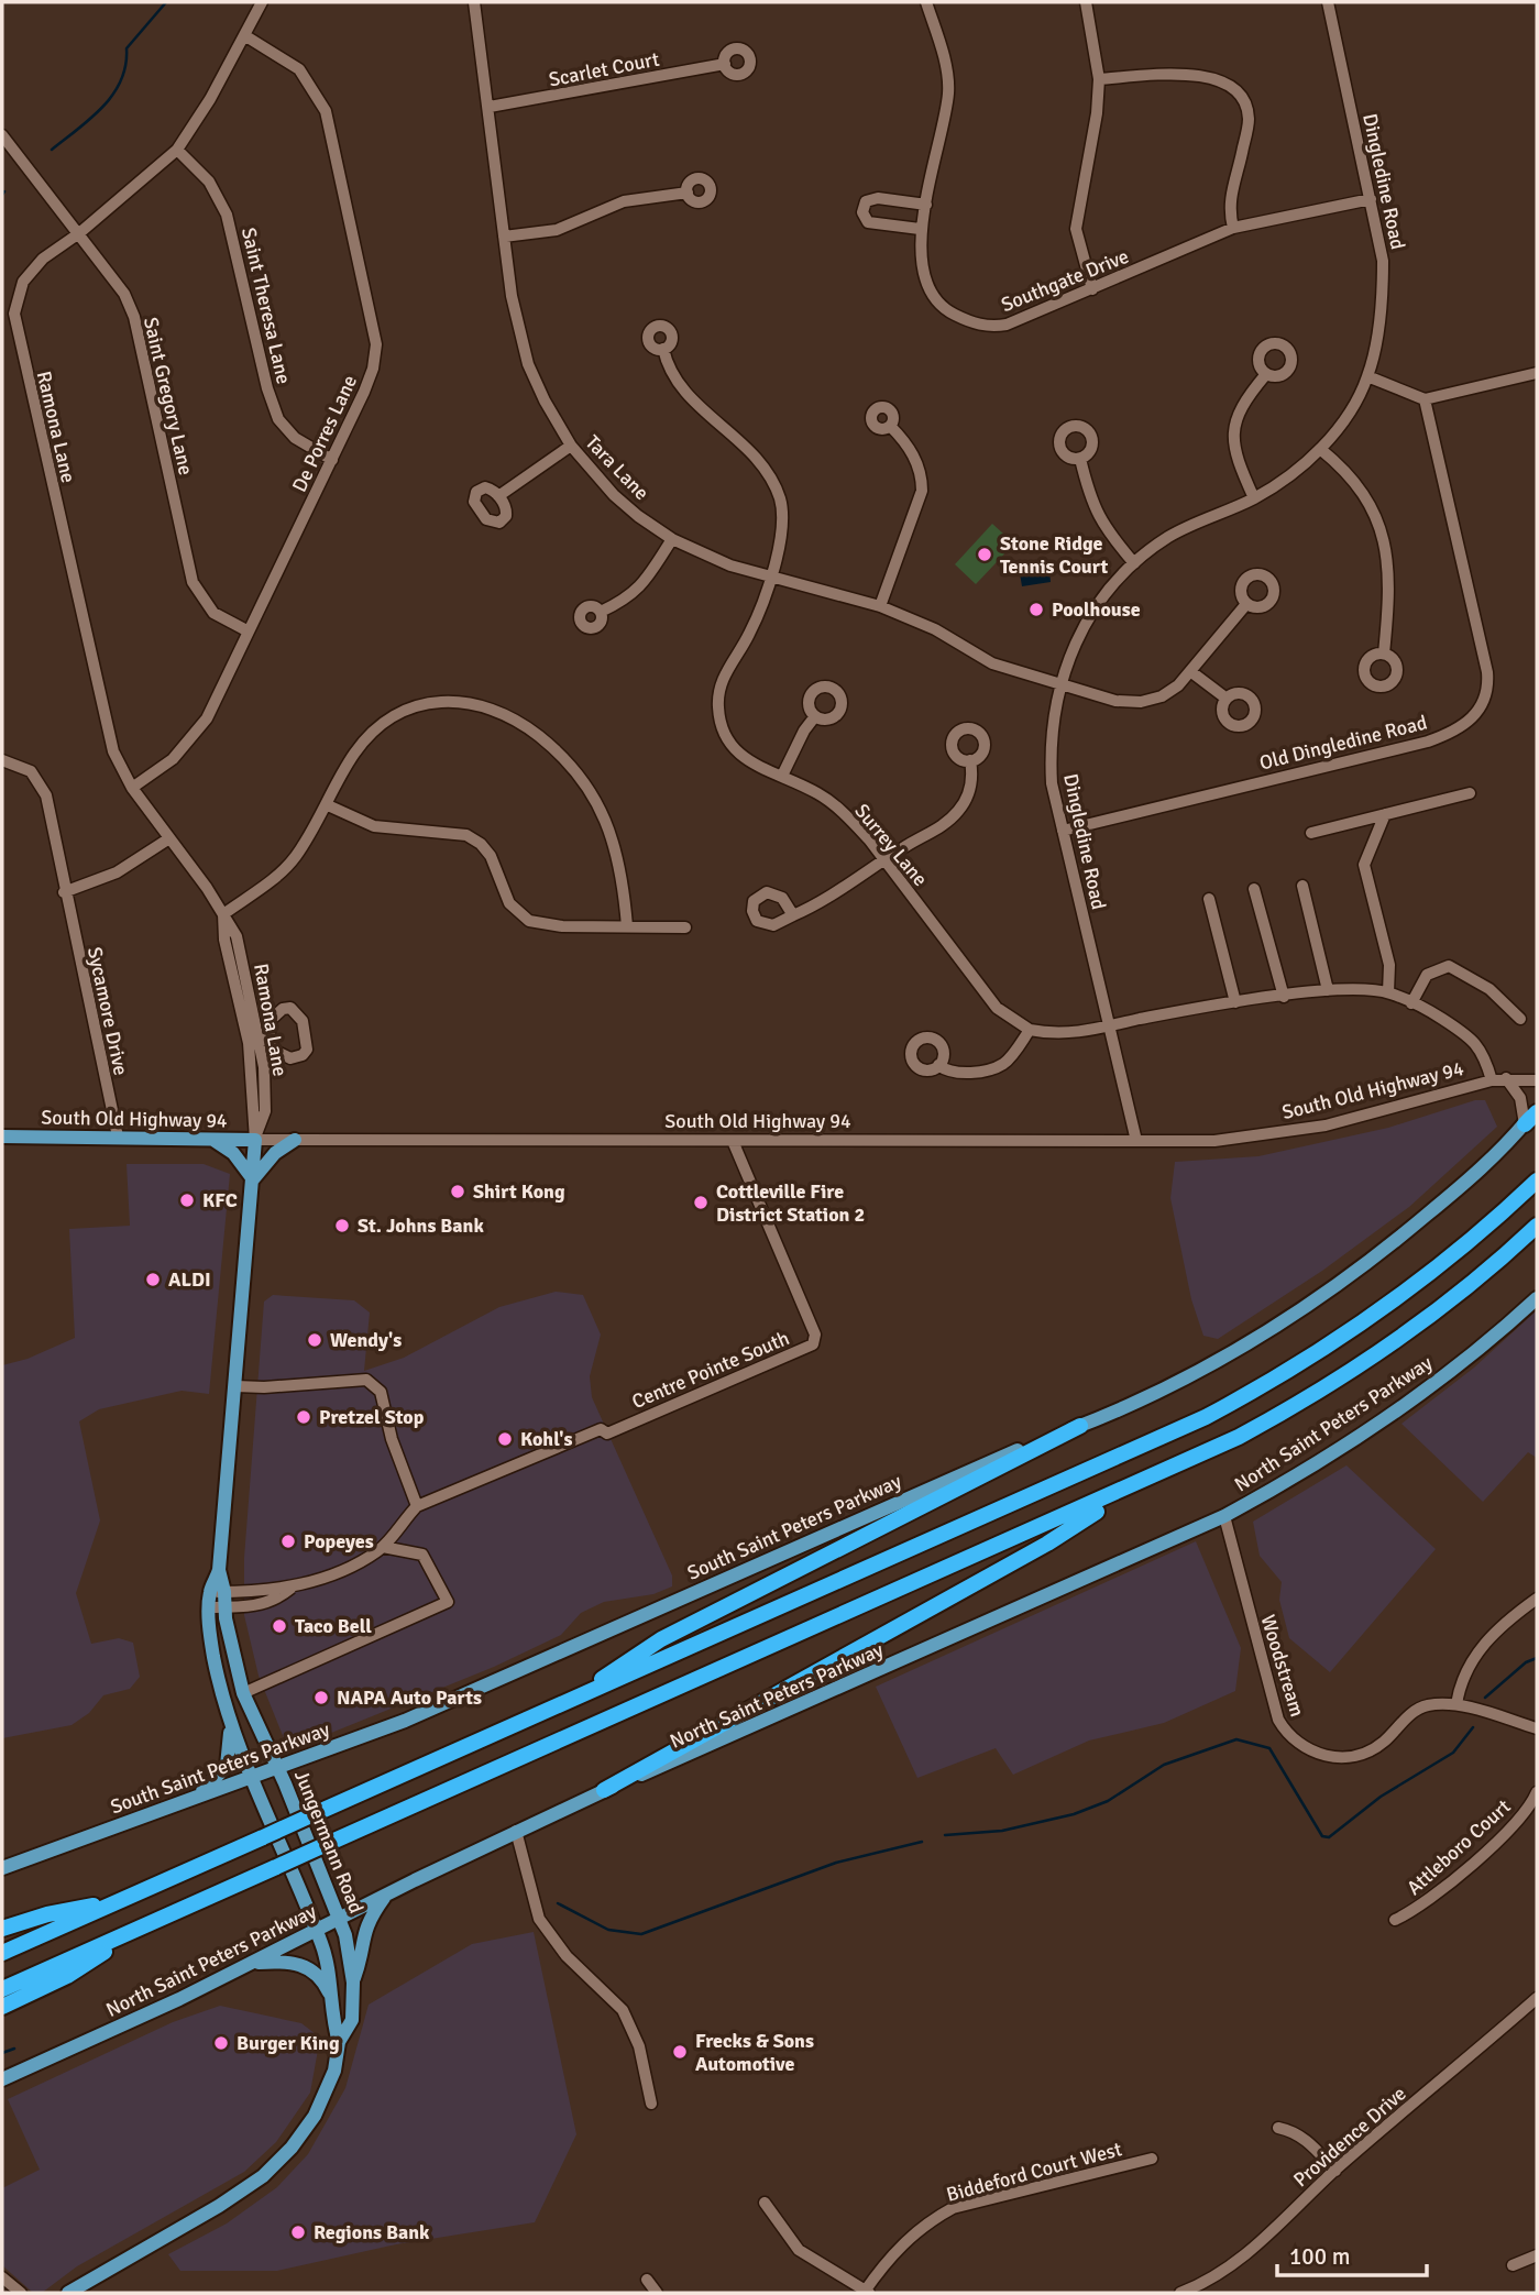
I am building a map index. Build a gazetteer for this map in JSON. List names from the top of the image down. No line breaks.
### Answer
{"streets":{"main road":["South Old Highway 94","North Saint Peters Parkway","South Saint Peters Parkway","Jungermann Road"],"street":["Scarlet Court","Dingledine Road","Southgate Drive","Saint Theresa Lane","Saint Gregory Lane","Ramona Lane","De Porres Lane","Tara Lane","Old Dingledine Road","Surrey Lane","Sycamore Drive","Centre Pointe South","Woodstream","Attleboro Court","Providence Drive","Biddeford Court West"]},"crossings":[["Scarlet Court","Tara Lane"],["Dingledine Road","Southgate Drive"],["Dingledine Road","Tara Lane"],["Dingledine Road","Old Dingledine Road"],["Dingledine Road","South Old Highway 94"],["Saint Theresa Lane","Ramona Lane"],["Saint Theresa Lane","De Porres Lane"],["Saint Gregory Lane","Ramona Lane"],["Saint Gregory Lane","De Porres Lane"],["Ramona Lane","De Porres Lane"],["Ramona Lane","South Old Highway 94"],["Ramona Lane","Jungermann Road"],["Tara Lane","Surrey Lane"],["Sycamore Drive","South Old Highway 94"],["South Old Highway 94","Centre Pointe South"],["South Old Highway 94","Jungermann Road"],["Centre Pointe South","Jungermann Road"],["North Saint Peters Parkway","Woodstream"],["North Saint Peters Parkway","Jungermann Road"],["South Saint Peters Parkway","Jungermann Road"]],"places":["Stone Ridge Tennis Court","Poolhouse","Shirt Kong","KFC","Cottleville Fire District Station 2","St. Johns Bank","ALDI","Wendy's","Pretzel Stop","Kohl's","Popeyes","Taco Bell","NAPA Auto Parts","Burger King","Frecks & Sons Automotive","Regions Bank"],"scale_bar":"100 m"}
